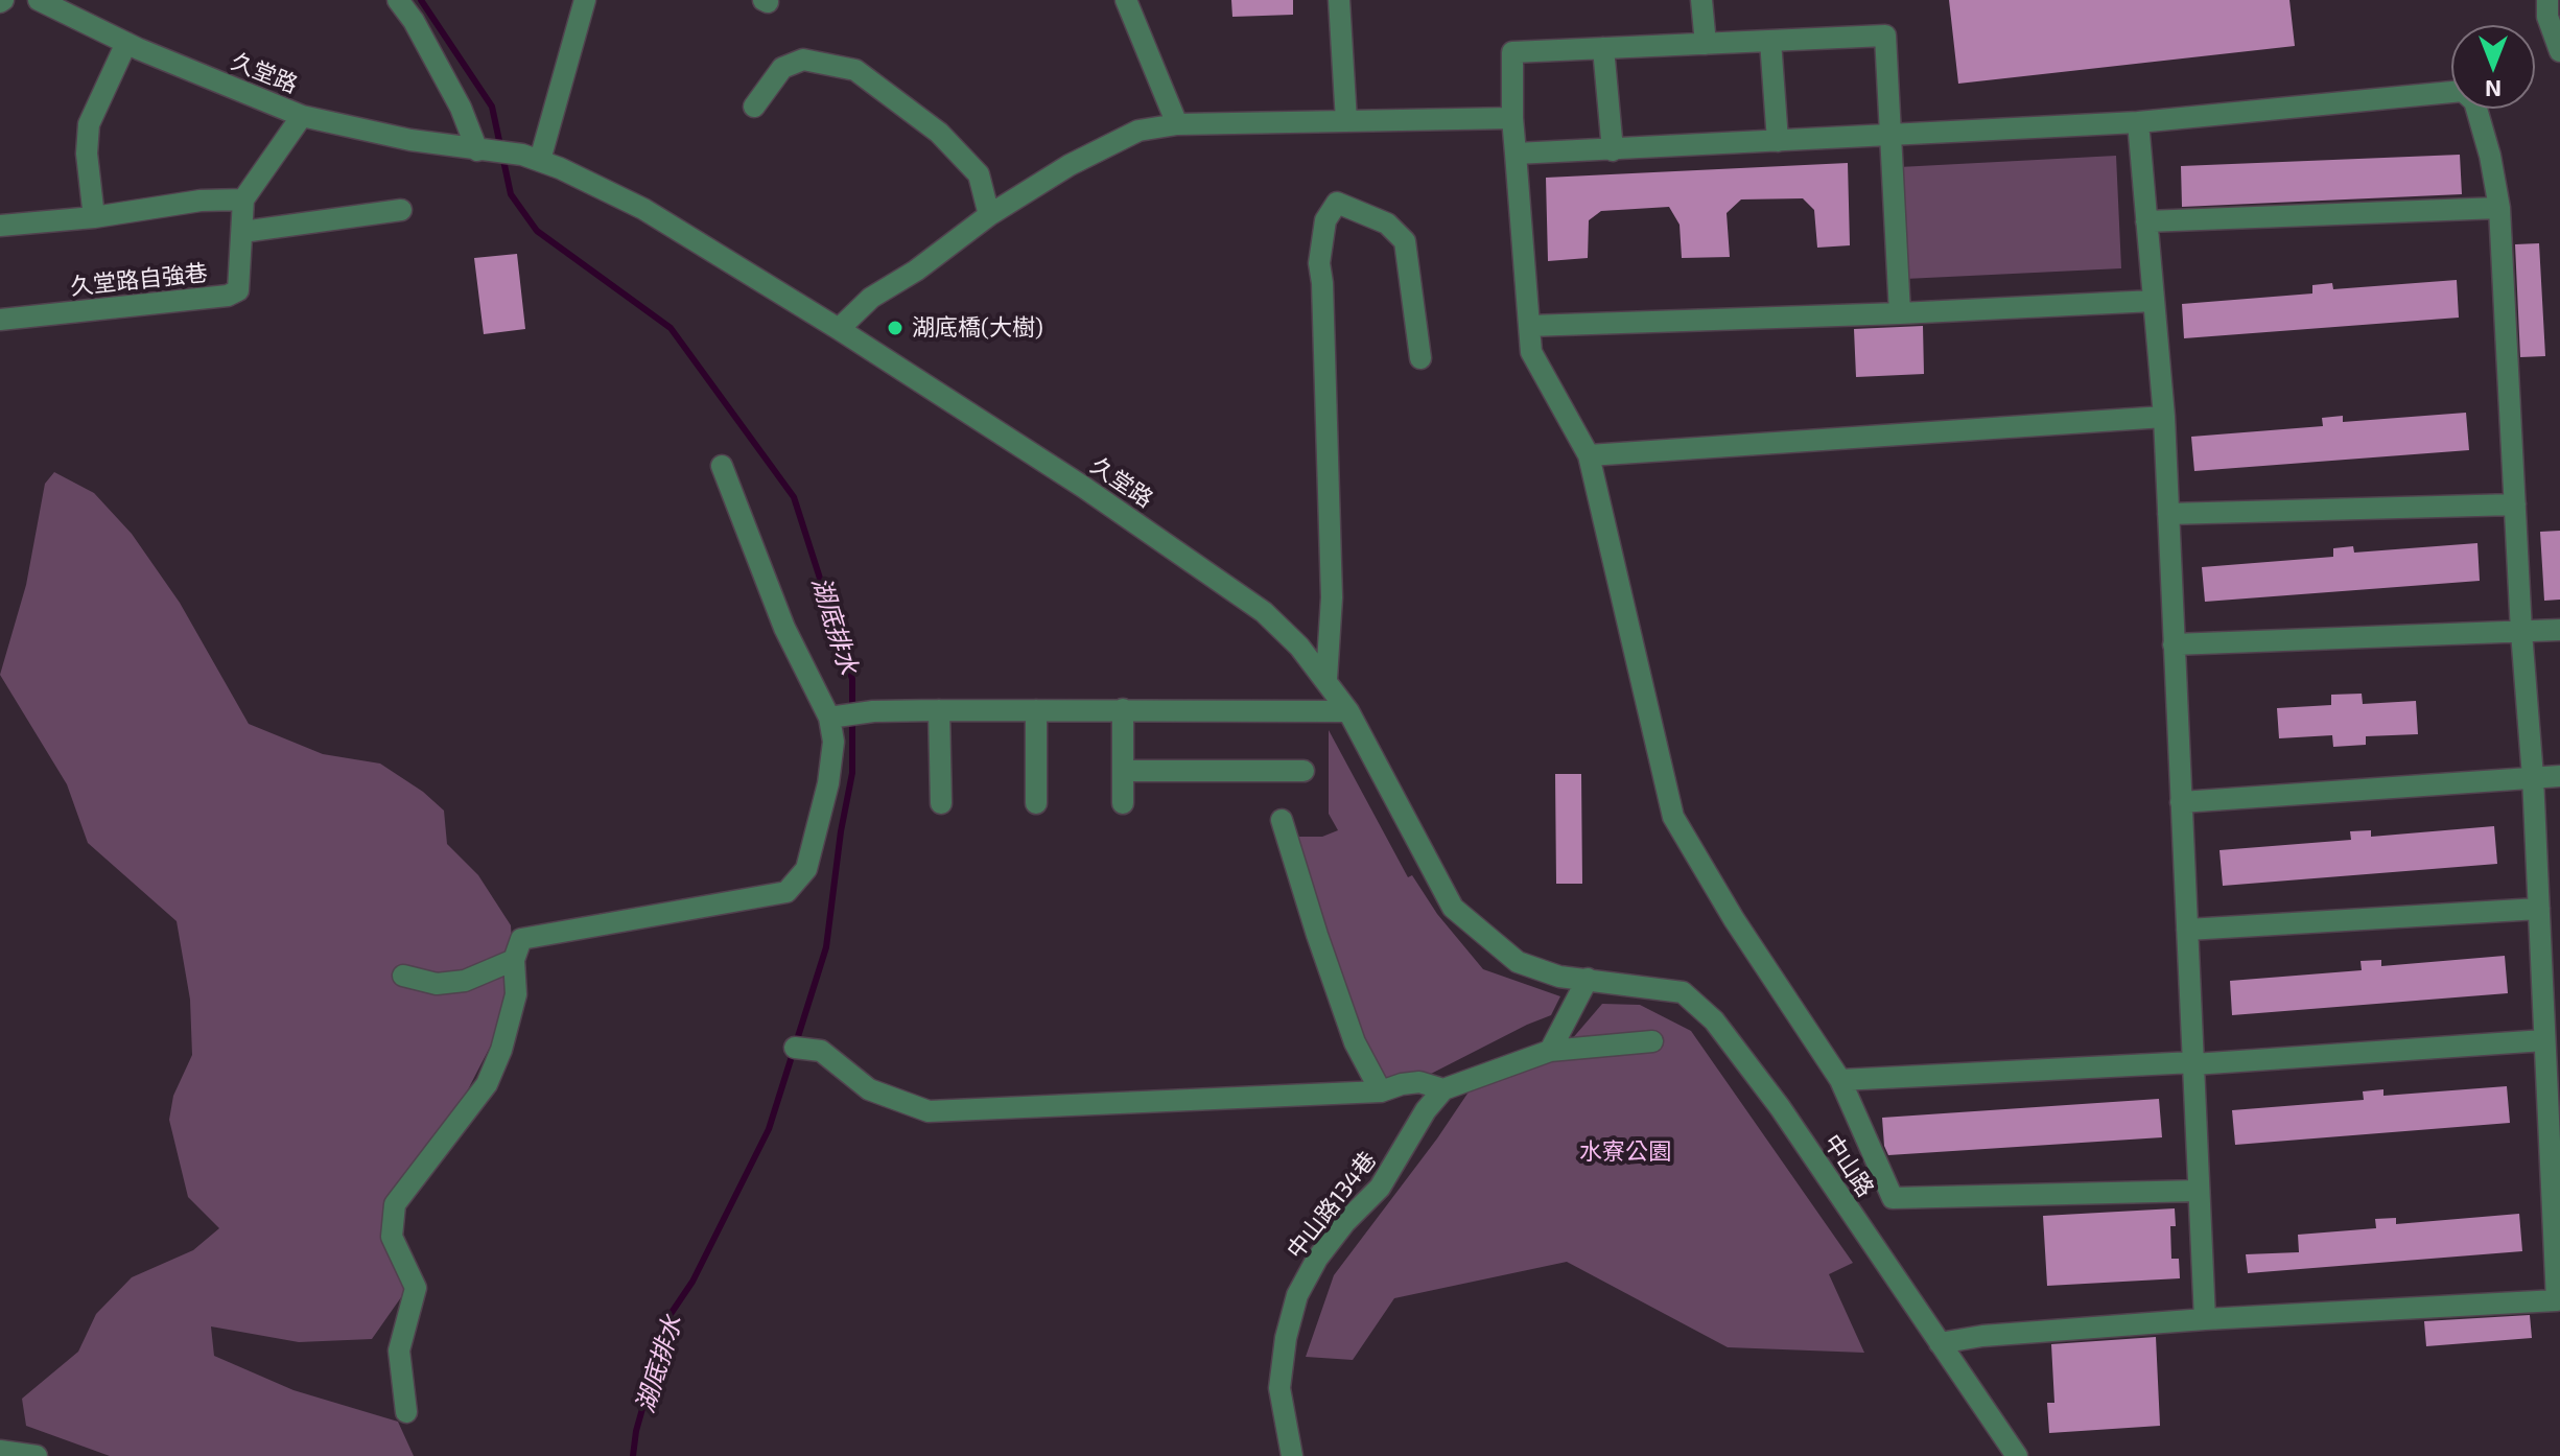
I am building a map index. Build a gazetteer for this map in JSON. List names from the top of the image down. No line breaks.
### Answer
{"streets":{"street":["久堂路","久堂路自強巷","中山路","中山路134巷"]},"crossings":[["久堂路","中山路"]],"water":["湖底排水"],"parks":["水寮公園"],"places":["湖底橋(大樹)"],"north":"bottom"}
